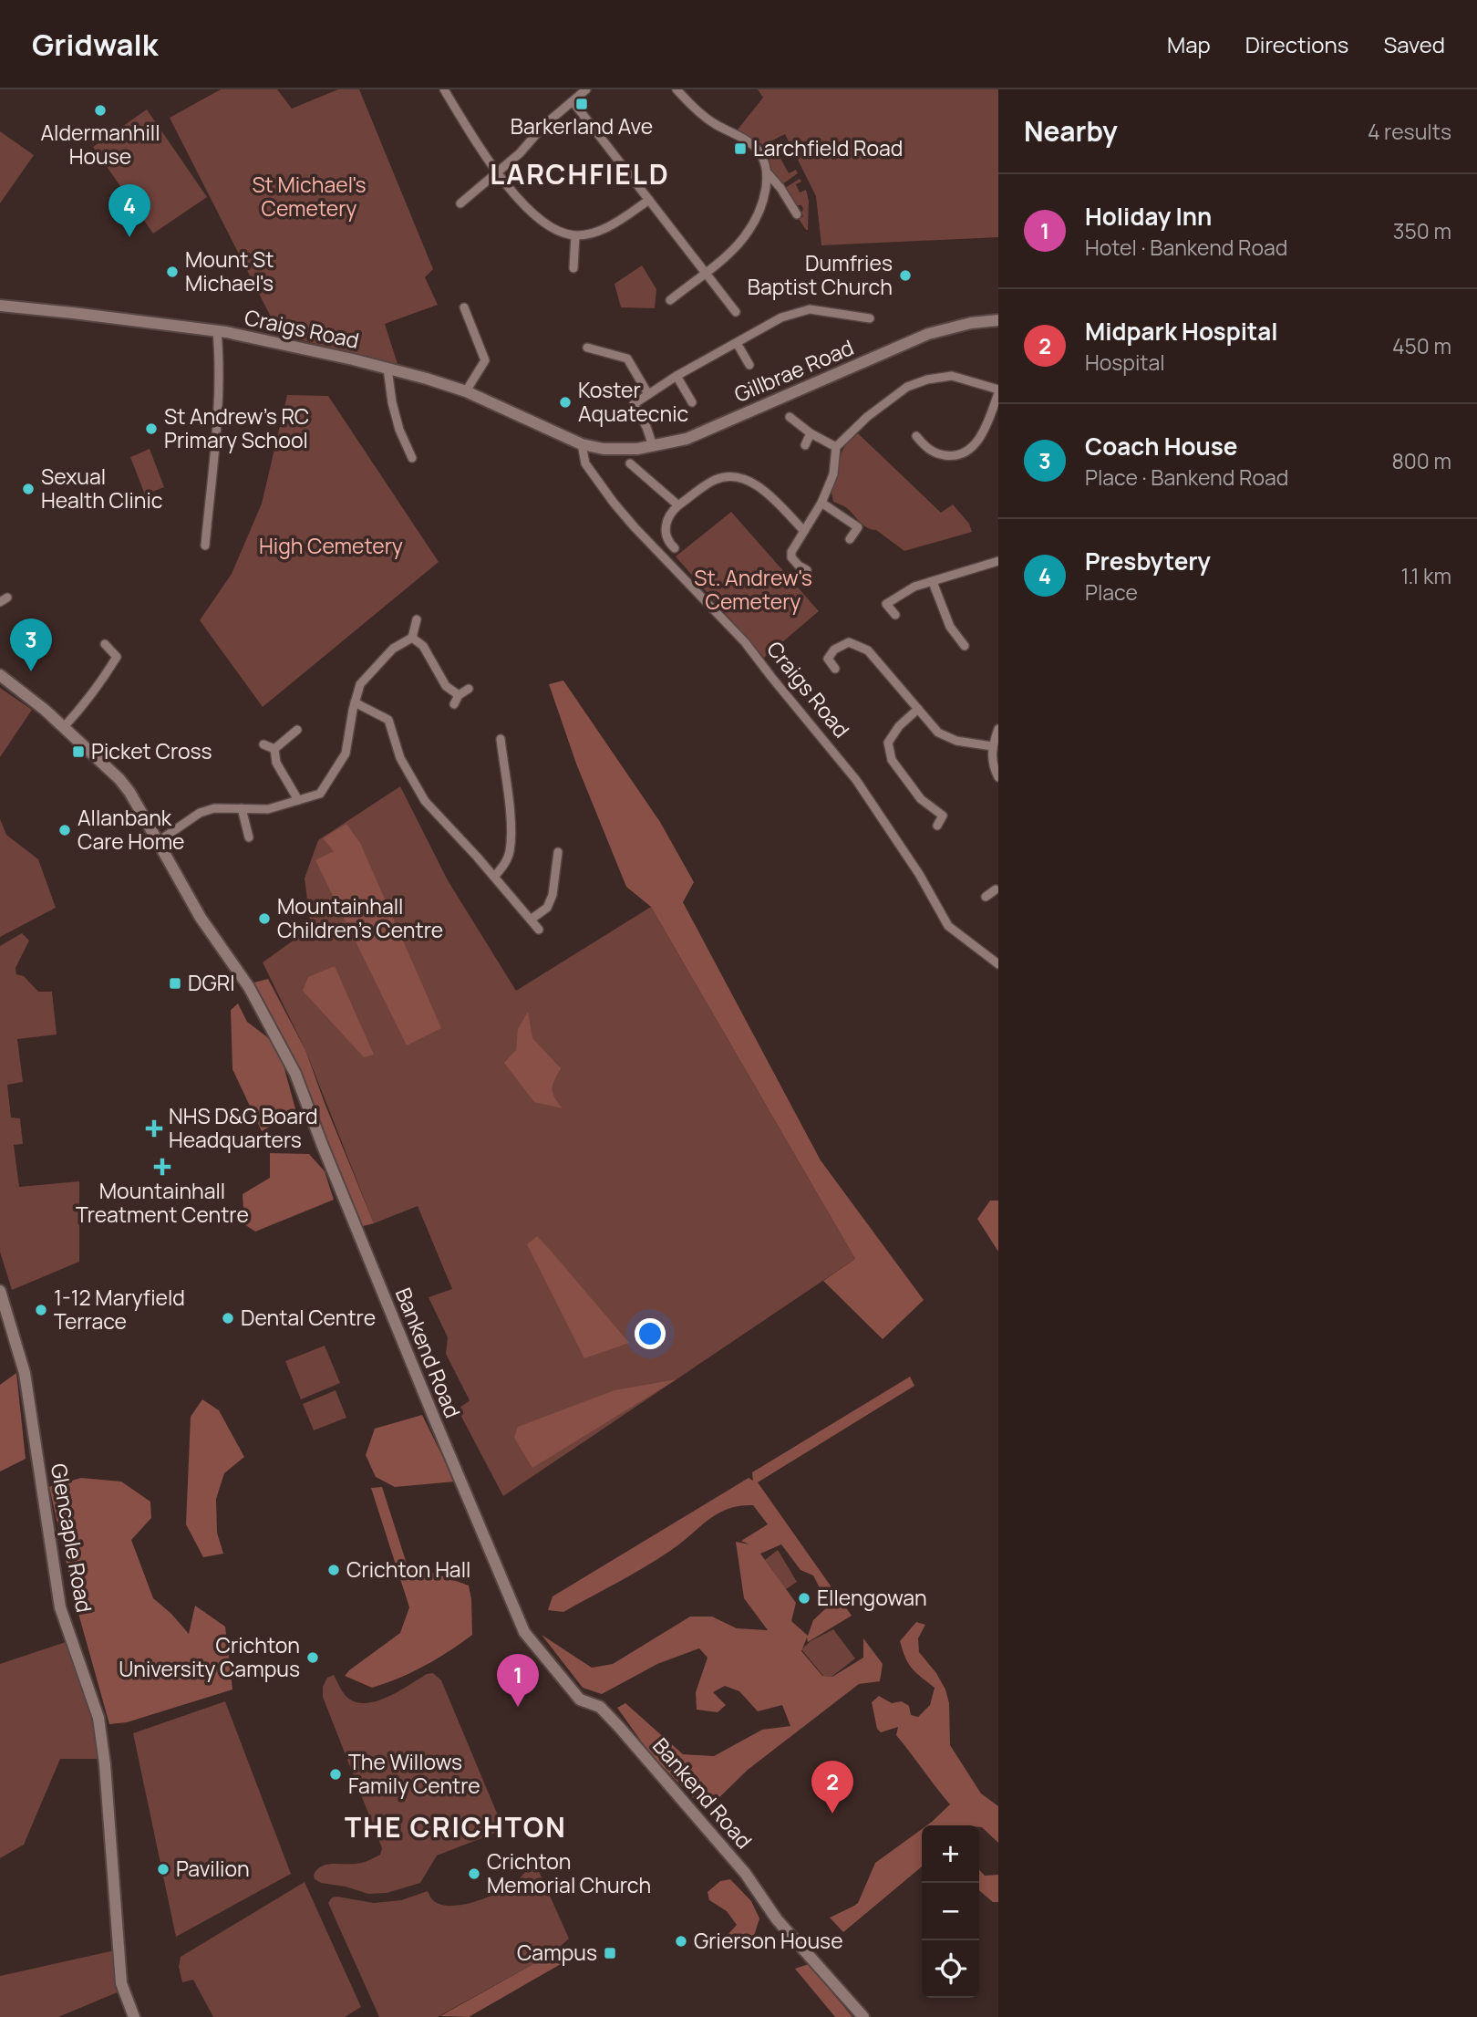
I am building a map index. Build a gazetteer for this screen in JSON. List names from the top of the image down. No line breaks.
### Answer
{"streets":{"street":["Craigs Road","Gillbrae Road","Bankend Road","Glencaple Road"]},"crossings":[["Craigs Road","Gillbrae Road"]],"districts":["LARCHFIELD","THE CRICHTON"],"parks":["St Michael's Cemetery","High Cemetery","St. Andrew's Cemetery"],"places":{"transit":["Barkerland Ave","Larchfield Road","Picket Cross","DGRI","Campus"],"other":["Aldermanhill House","Mount St Michael's","Dumfries Baptist Church","Koster Aquatecnic","St Andrew's RC Primary School","Sexual Health Clinic","Allanbank Care Home","Mountainhall Children's Centre","1-12 Maryfield Terrace","Dental Centre","Crichton Hall","Ellengowan","Crichton University Campus","The Willows Family Centre","Pavilion","Crichton Memorial Church","Grierson House"],"health":["NHS D&G Board Headquarters","Mountainhall Treatment Centre"]},"page":{"header":"Gridwalk","nav":["Map","Directions","Saved"],"heading":["Nearby","4 results"],"list":[{"mark":"1","name":"Holiday Inn","note":"Hotel · Bankend Road","value":"350 m"},{"mark":"2","name":"Midpark Hospital","note":"Hospital","value":"450 m"},{"mark":"3","name":"Coach House","note":"Place · Bankend Road","value":"800 m"},{"mark":"4","name":"Presbytery","note":"Place","value":"1.1 km"}],"pins":["4","3","1","2"],"map_buttons":["+","−"]}}
